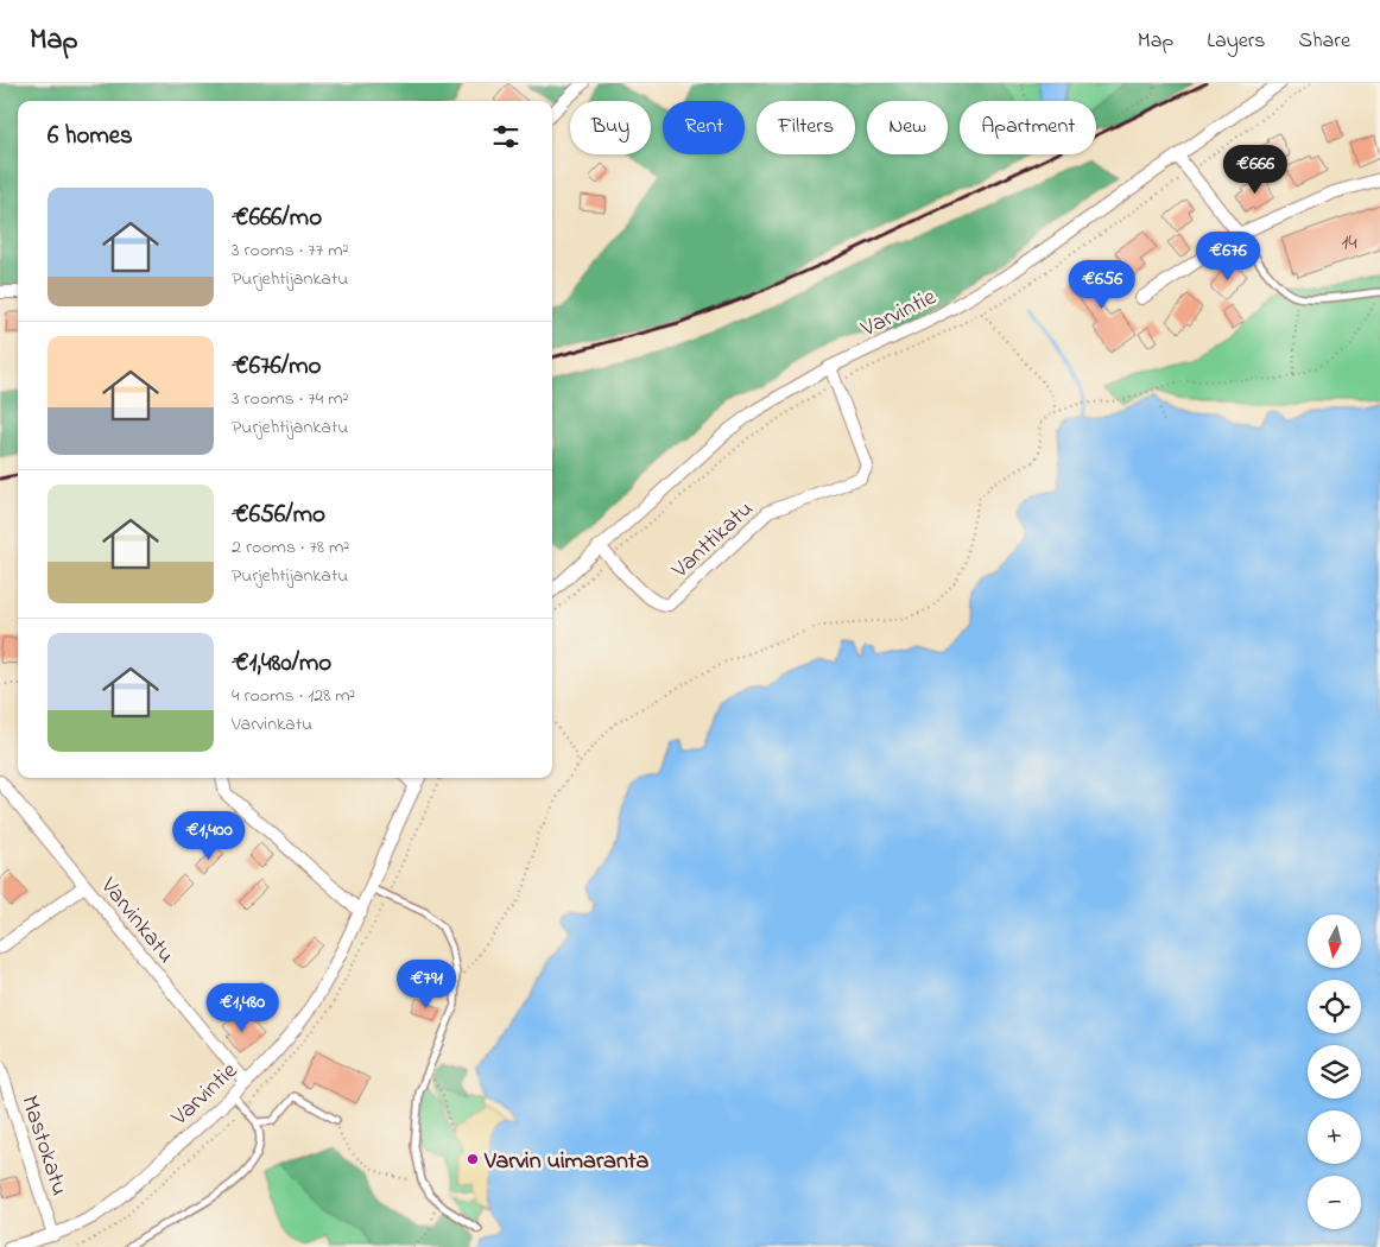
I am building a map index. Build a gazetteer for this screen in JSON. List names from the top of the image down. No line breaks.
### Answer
{"streets":{"street":["Varvintie","Vanttikatu","Varvinkatu","Mastokatu"]},"crossings":[["Varvintie","Vanttikatu"],["Varvintie","Varvinkatu"],["Varvintie","Mastokatu"]],"places":["Varvin uimaranta"],"house_numbers":["14"],"north":"bottom","page":{"header":"Map","nav":["Map","Layers","Share"],"chip":["Buy","Rent","Filters","New","Apartment"],"heading":"6 homes","price":["€666","€676","€656","€1,400","€791","€1,480"],"list":[{"name":"€666/mo","note":"3 rooms · 77 m² · Purjehtijankatu"},{"name":"€676/mo","note":"3 rooms · 74 m² · Purjehtijankatu"},{"name":"€656/mo","note":"2 rooms · 78 m² · Purjehtijankatu"},{"name":"€1,480/mo","note":"4 rooms · 128 m² · Varvinkatu"}],"map_buttons":["+","−"]}}
